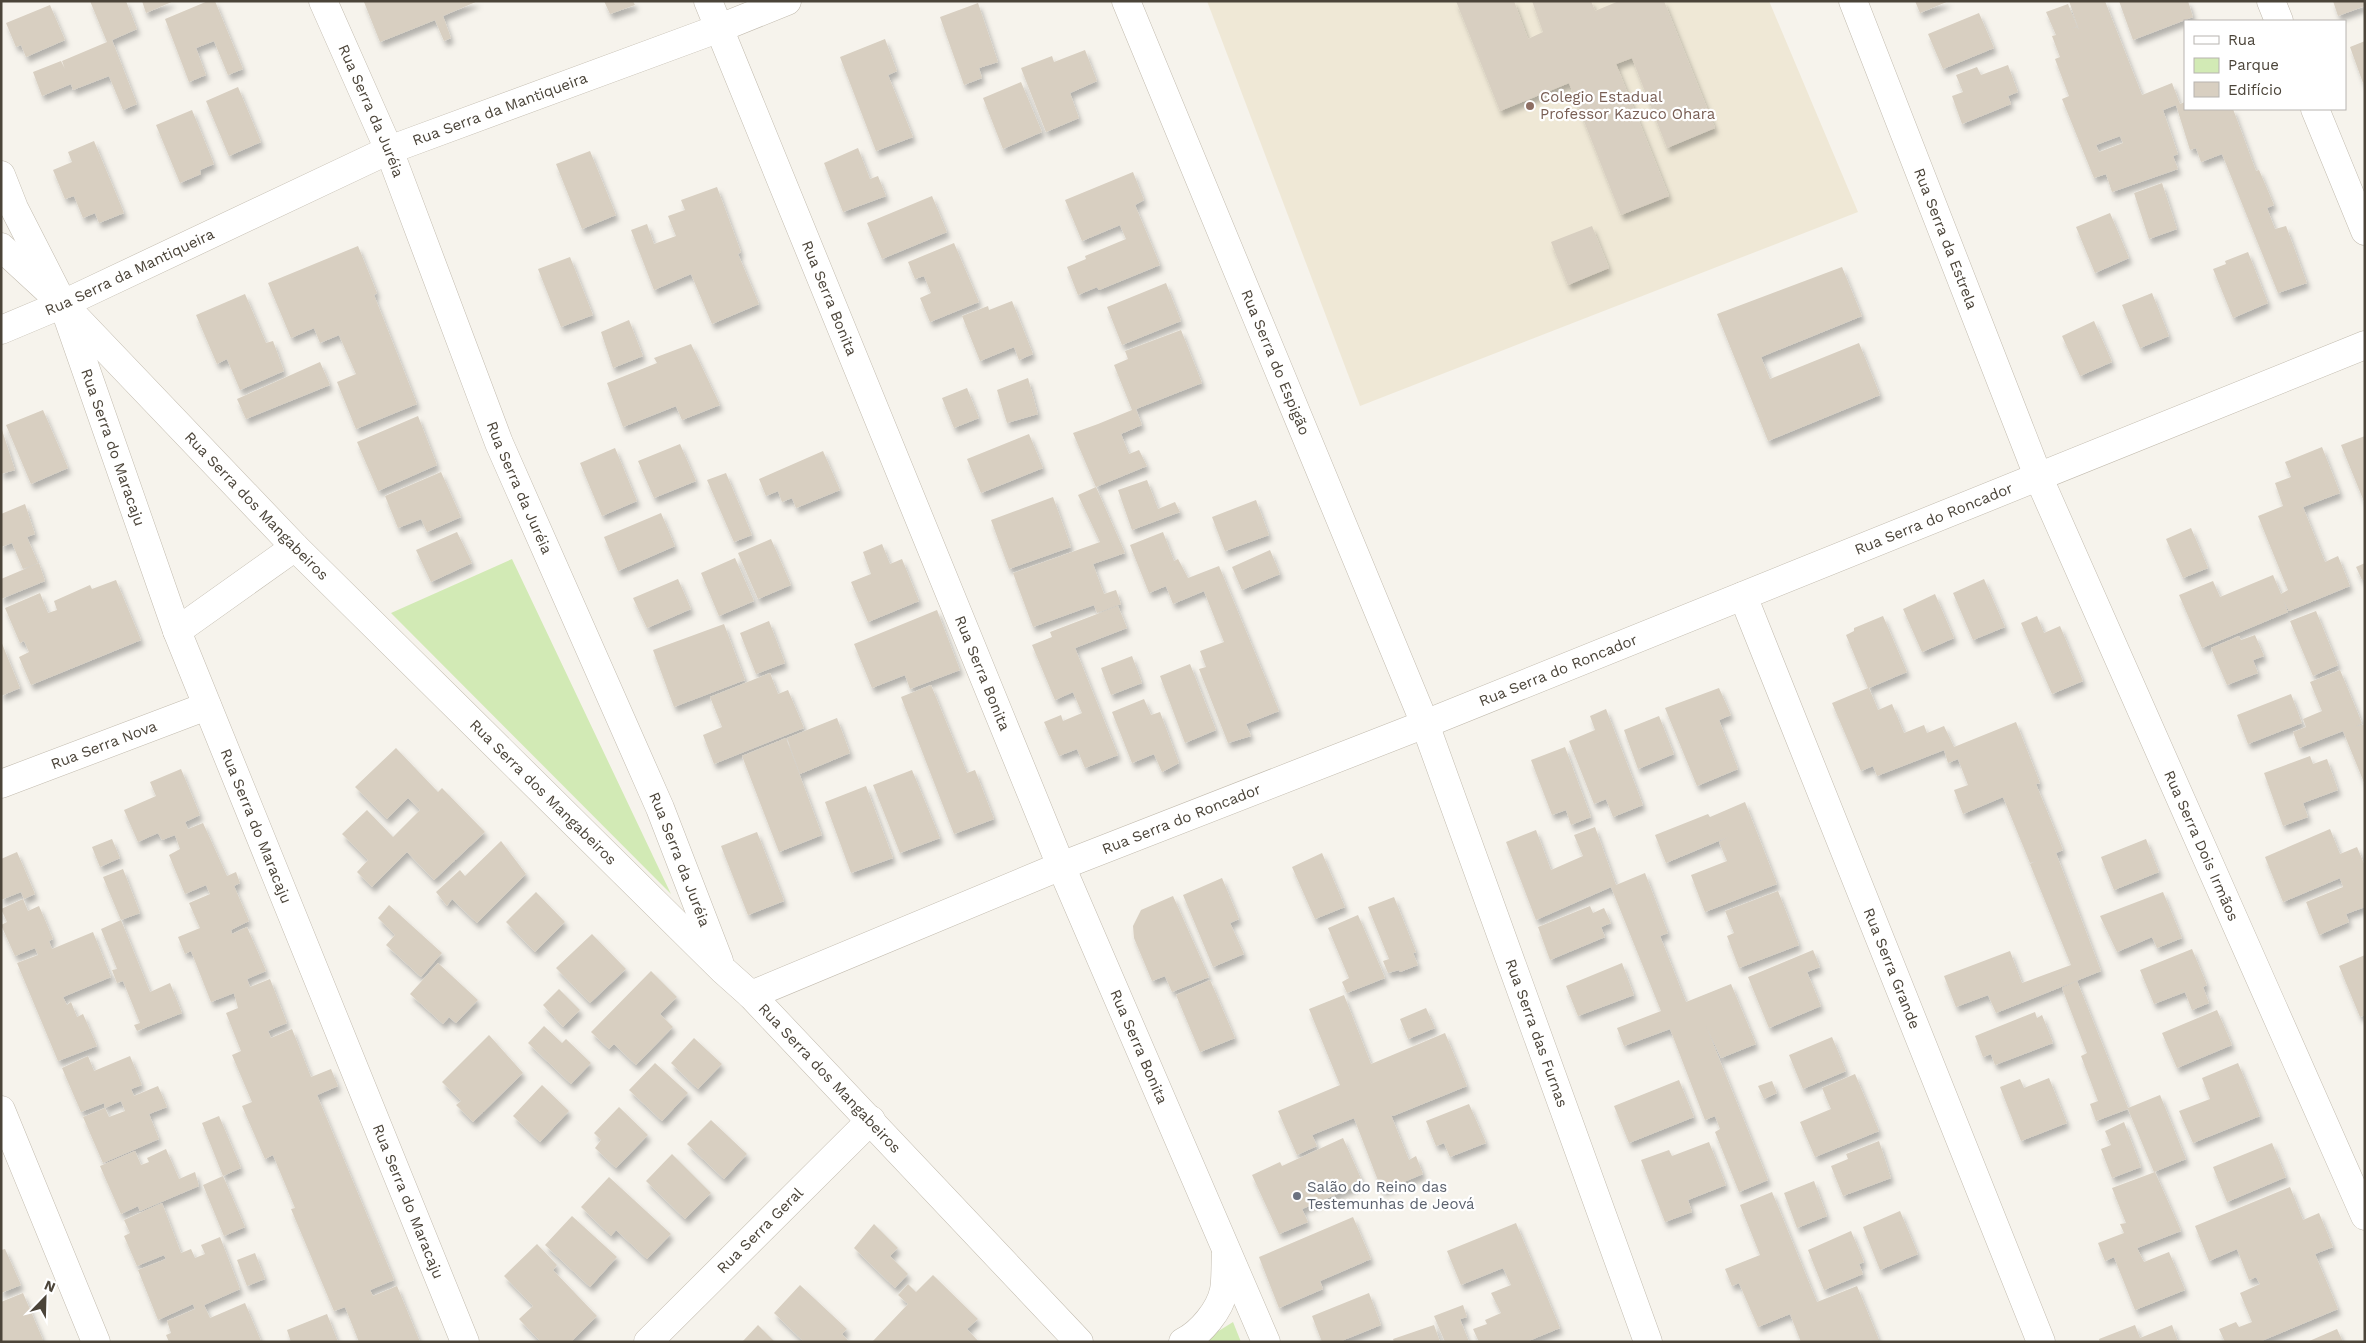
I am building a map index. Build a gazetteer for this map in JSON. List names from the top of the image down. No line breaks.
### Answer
{"streets":{"street":["Rua Serra da Mantiqueira","Rua Serra da Juréia","Rua Serra da Estrela","Rua Serra Bonita","Rua Serra do Espigão","Rua Serra do Maracaju","Rua Serra dos Mangabeiros","Rua Serra do Roncador","Rua Serra Nova","Rua Serra Dois Irmãos","Rua Serra Grande","Rua Serra das Furnas","Rua Serra Geral"]},"crossings":[["Rua Serra da Mantiqueira","Rua Serra da Juréia"],["Rua Serra da Mantiqueira","Rua Serra Bonita"],["Rua Serra da Mantiqueira","Rua Serra do Maracaju"],["Rua Serra da Mantiqueira","Rua Serra dos Mangabeiros"],["Rua Serra da Juréia","Rua Serra dos Mangabeiros"],["Rua Serra da Estrela","Rua Serra do Roncador"],["Rua Serra da Estrela","Rua Serra Dois Irmãos"],["Rua Serra Bonita","Rua Serra do Roncador"],["Rua Serra do Espigão","Rua Serra do Roncador"],["Rua Serra do Espigão","Rua Serra das Furnas"],["Rua Serra do Maracaju","Rua Serra dos Mangabeiros"],["Rua Serra do Maracaju","Rua Serra Nova"],["Rua Serra dos Mangabeiros","Rua Serra do Roncador"],["Rua Serra dos Mangabeiros","Rua Serra Geral"],["Rua Serra do Roncador","Rua Serra Dois Irmãos"],["Rua Serra do Roncador","Rua Serra Grande"],["Rua Serra do Roncador","Rua Serra das Furnas"]],"places":["Colegio Estadual Professor Kazuco Ohara","Salão do Reino das Testemunhas de Jeová"],"legend":["Rua","Parque","Edifício"],"north":"top right"}
